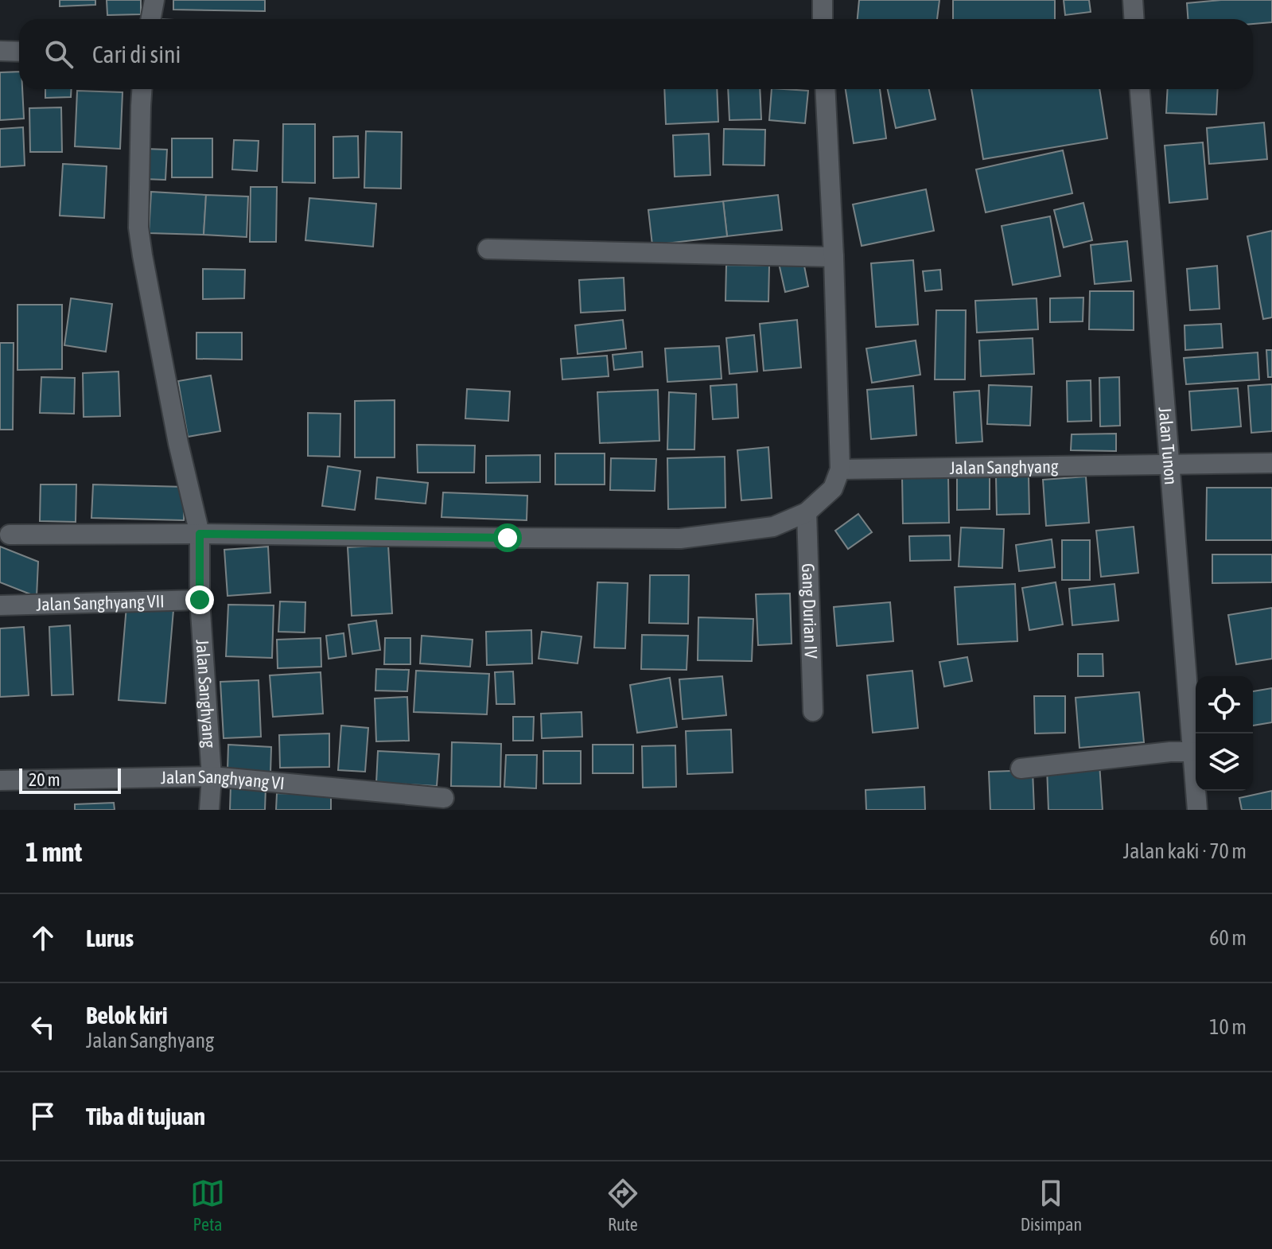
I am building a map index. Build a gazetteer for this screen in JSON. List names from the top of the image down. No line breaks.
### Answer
{"streets":{"street":["Jalan Tunon","Jalan Sanghyang","Jalan Sanghyang VII","Gang Durian IV","Jalan Sanghyang VI"]},"crossings":[["Jalan Tunon","Jalan Sanghyang"],["Jalan Sanghyang","Jalan Sanghyang VII"],["Jalan Sanghyang","Jalan Sanghyang VI"]],"scale_bar":"20 m","page":{"search":"Cari di sini","scale":"20 m","heading":["1 mnt","Jalan kaki · 70 m"],"list":[["Lurus","60 m"],["Belok kiri","Jalan Sanghyang","10 m"],"Tiba di tujuan"],"nav":["Peta","Rute","Disimpan"]}}
